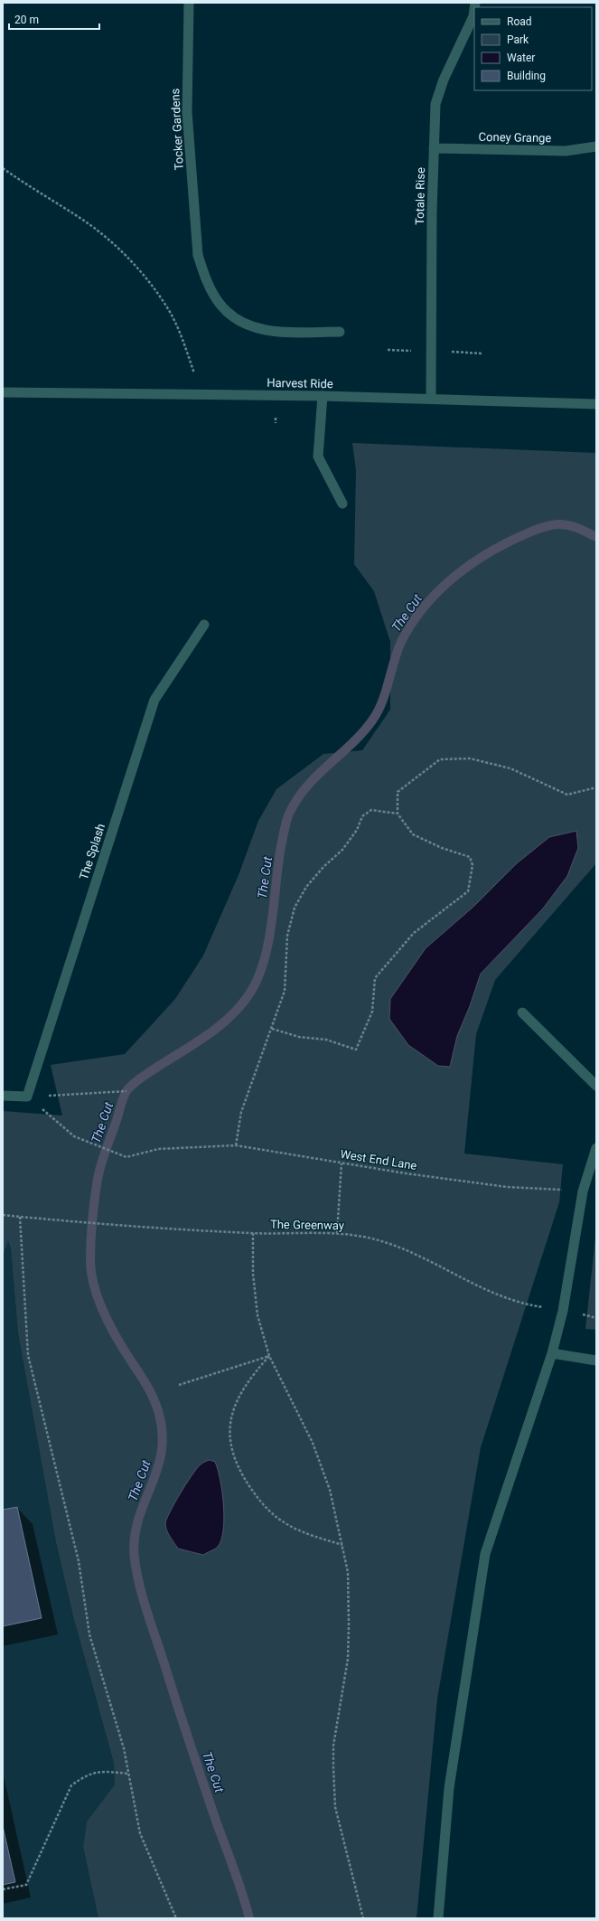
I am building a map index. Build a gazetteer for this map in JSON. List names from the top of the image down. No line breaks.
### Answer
{"streets":{"street":["Tocker Gardens","Coney Grange","Totale Rise","Harvest Ride","The Splash"],"path":["West End Lane","The Greenway"]},"crossings":[["Coney Grange","Totale Rise"],["Totale Rise","Harvest Ride"],["The Splash","West End Lane"]],"water":["The Cut"],"legend":["Road","Park","Water","Building"],"scale_bar":"20 m"}
